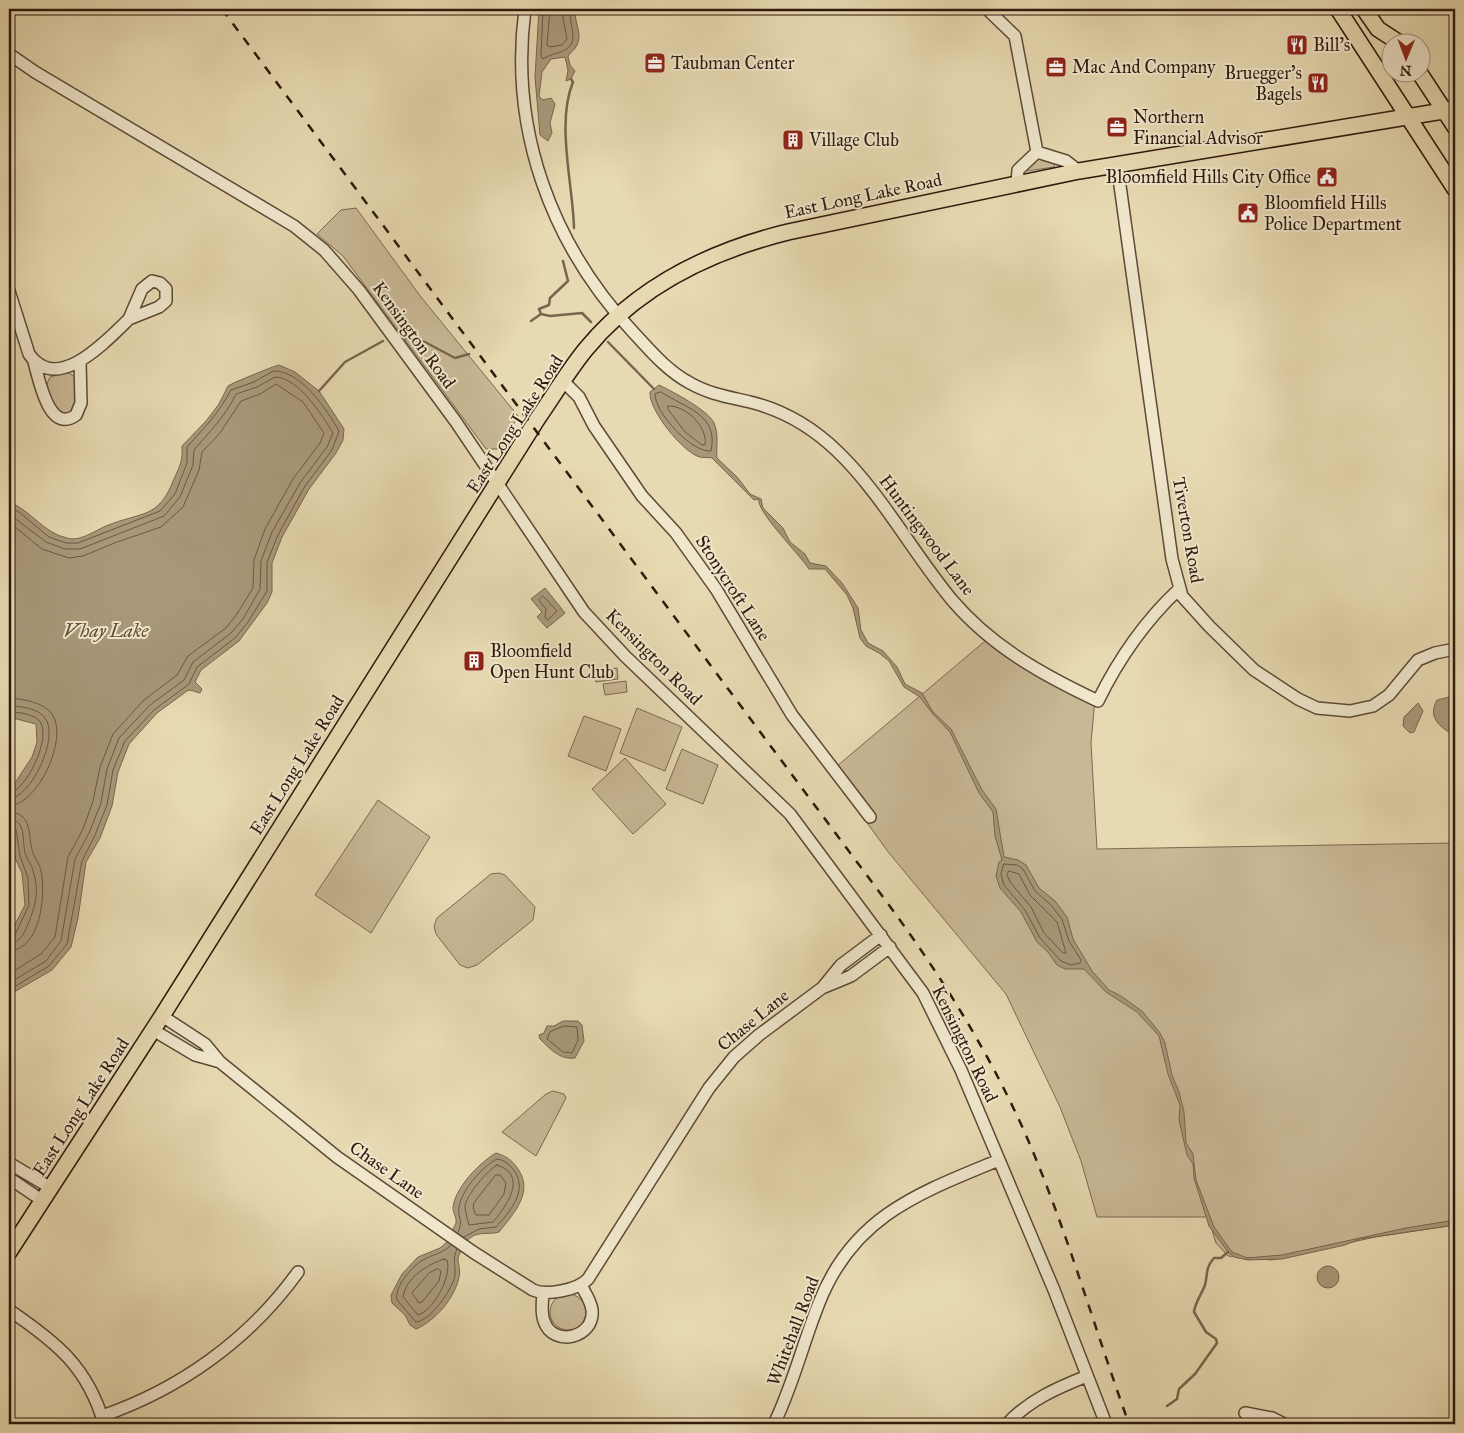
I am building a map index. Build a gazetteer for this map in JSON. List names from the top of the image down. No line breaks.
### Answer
{"streets":{"main road":["East Long Lake Road"],"street":["Kensington Road","Tiverton Road","Huntingwood Lane","Stonycroft Lane","Chase Lane","Whitehall Road"]},"crossings":[["East Long Lake Road","Kensington Road"],["East Long Lake Road","Tiverton Road"],["East Long Lake Road","Huntingwood Lane"],["East Long Lake Road","Stonycroft Lane"],["East Long Lake Road","Chase Lane"],["Kensington Road","Chase Lane"],["Kensington Road","Whitehall Road"],["Tiverton Road","Huntingwood Lane"]],"water":["Vhay Lake"],"places":{"restaurant":["Bill's","Bruegger's Bagels"],"office":["Taubman Center","Mac And Company","Northern Financial Advisor"],"building":["Village Club","Bloomfield Open Hunt Club"],"public building":["Bloomfield Hills City Office","Bloomfield Hills Police Department"]},"north":"bottom"}
